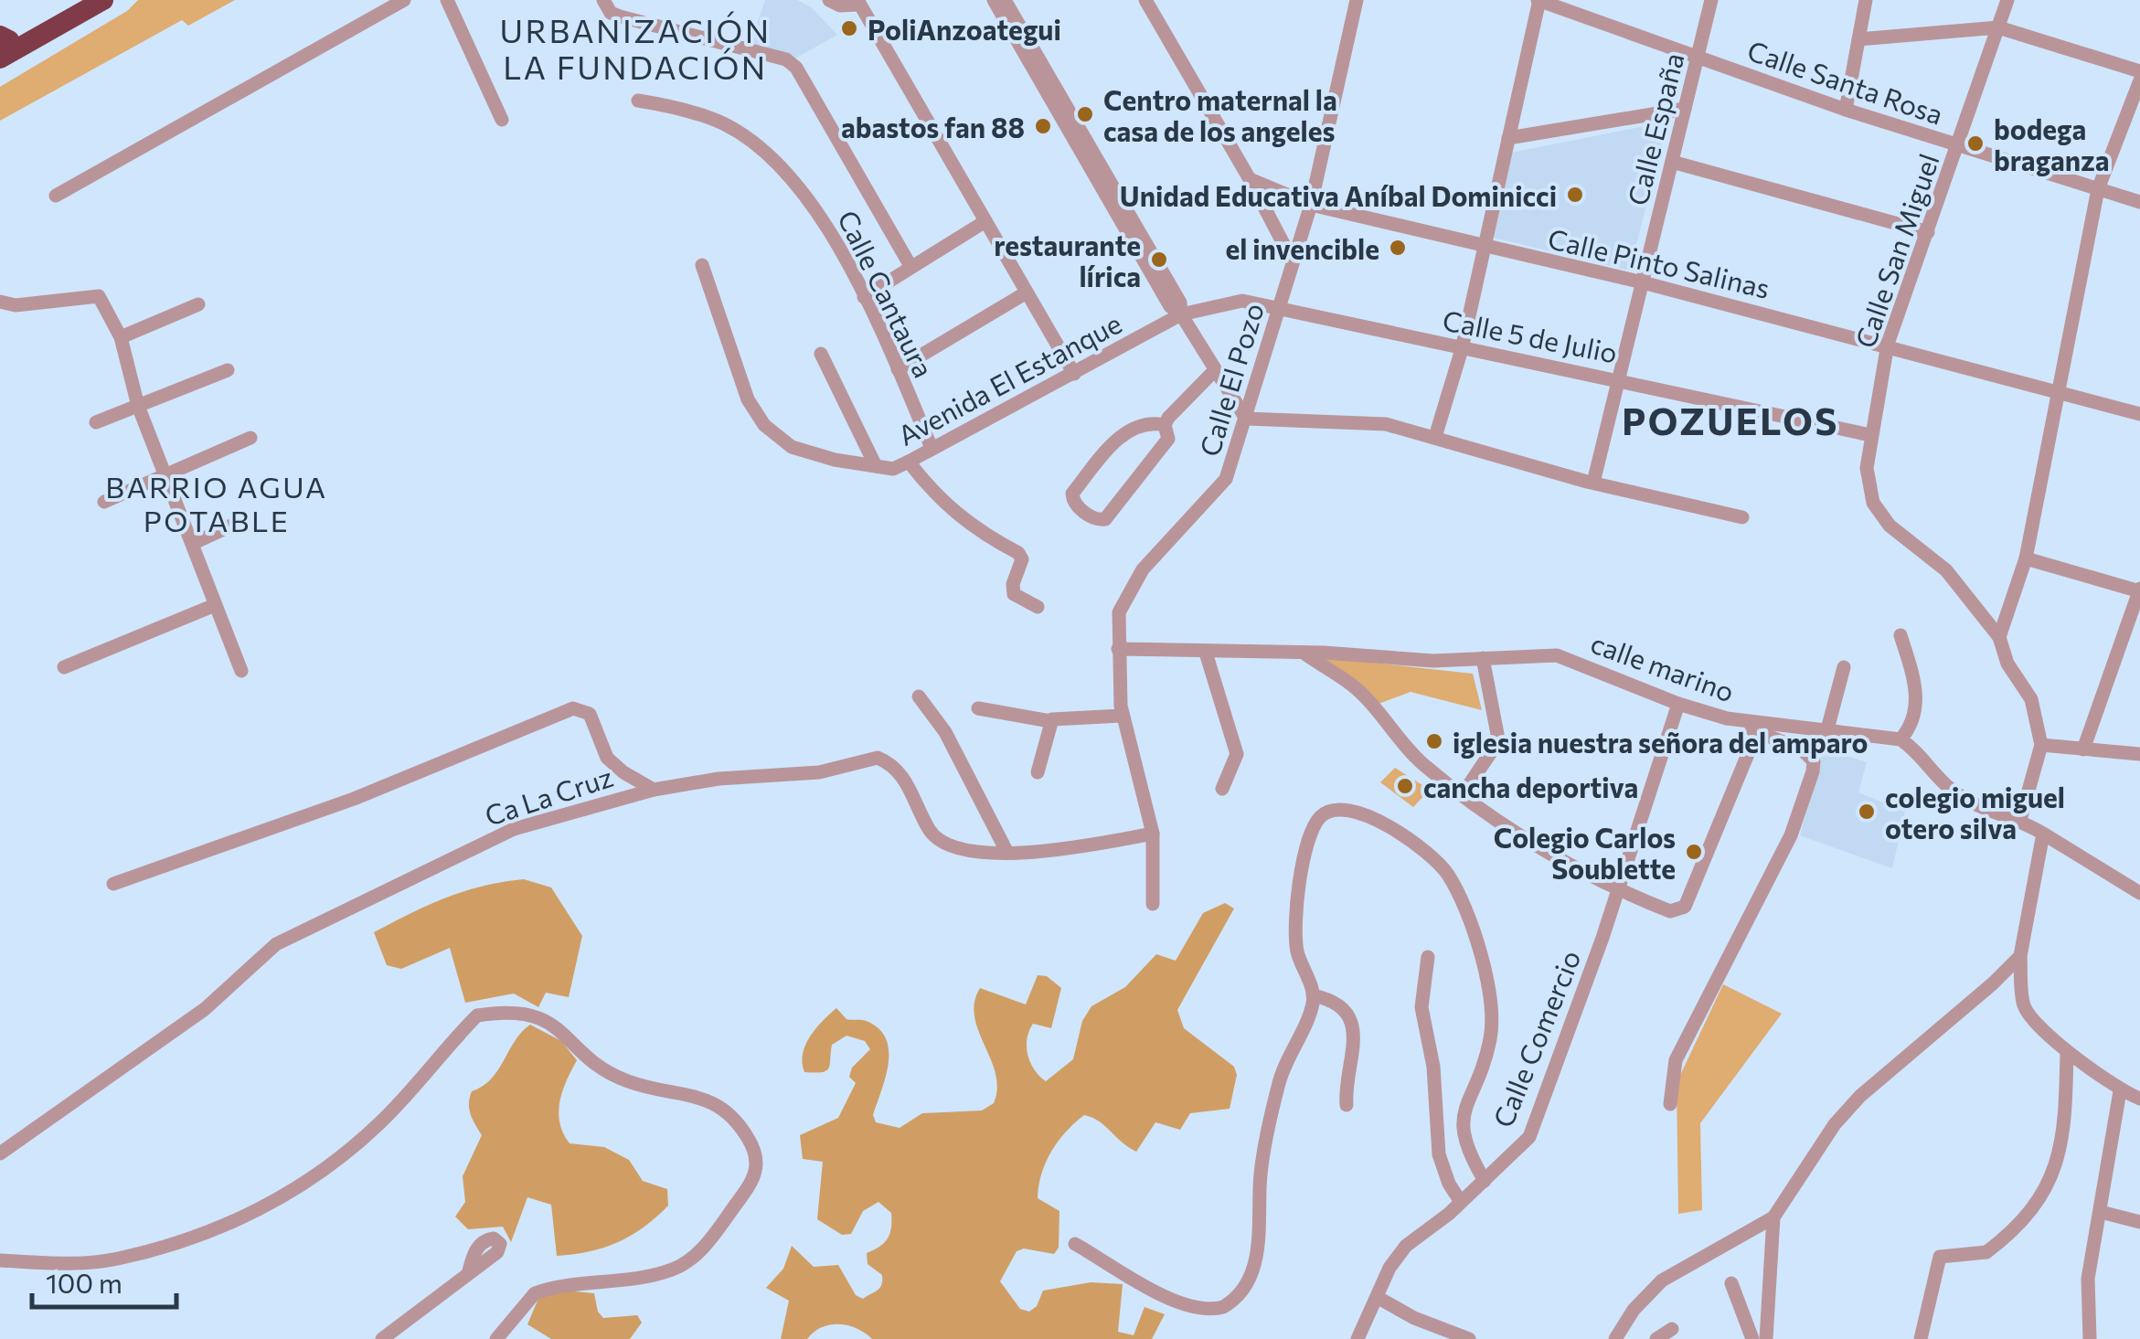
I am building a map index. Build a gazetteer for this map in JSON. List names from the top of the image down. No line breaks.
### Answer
{"streets":{"street":["Calle Santa Rosa","Calle España","Calle San Miguel","Calle Pinto Salinas","Calle Cantaura","Calle 5 de Julio","Avenida El Estanque","Calle El Pozo","calle marino","Ca La Cruz","Calle Comercio"]},"crossings":[["Calle Santa Rosa","Calle España"],["Calle Santa Rosa","Calle San Miguel"],["Calle España","Calle Pinto Salinas"],["Calle España","Calle 5 de Julio"],["Calle San Miguel","Calle Pinto Salinas"],["Calle San Miguel","Calle 5 de Julio"],["Calle Pinto Salinas","Calle El Pozo"],["Calle Cantaura","Avenida El Estanque"],["Calle 5 de Julio","Avenida El Estanque"],["Calle 5 de Julio","Calle El Pozo"],["Calle El Pozo","calle marino"],["Calle El Pozo","Ca La Cruz"],["calle marino","Calle Comercio"]],"districts":["URBANIZACIÓN LA FUNDACIÓN","POZUELOS","BARRIO AGUA POTABLE"],"places":["PoliAnzoategui","Centro maternal la casa de los angeles","abastos fan 88","bodega braganza","Unidad Educativa Aníbal Dominicci","el invencible","restaurante lírica","iglesia nuestra señora del amparo","cancha deportiva","colegio miguel otero silva","Colegio Carlos Soublette"],"scale_bar":"100 m"}
